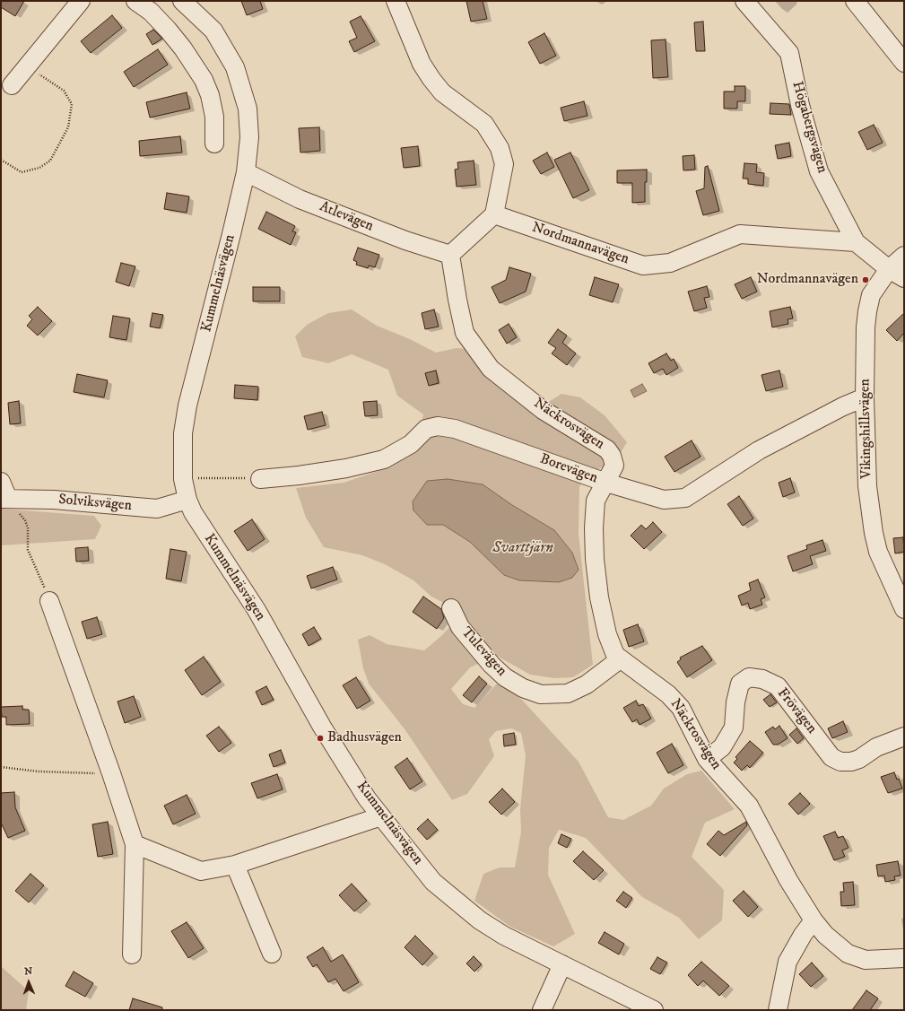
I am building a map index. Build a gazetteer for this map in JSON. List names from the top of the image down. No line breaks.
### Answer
{"streets":{"street":["Högabergsvägen","Atlevägen","Nordmannavägen","Kummelnäsvägen","Näckrosvägen","Vikingshillsvägen","Borevägen","Solviksvägen","Tulevägen","Frövägen"]},"crossings":[["Högabergsvägen","Nordmannavägen"],["Högabergsvägen","Vikingshillsvägen"],["Atlevägen","Kummelnäsvägen"],["Atlevägen","Näckrosvägen"],["Kummelnäsvägen","Solviksvägen"],["Näckrosvägen","Borevägen"],["Näckrosvägen","Tulevägen"],["Näckrosvägen","Frövägen"],["Vikingshillsvägen","Borevägen"]],"water":["Svarttjärn"],"places":["Nordmannavägen","Badhusvägen"],"north":"top"}
